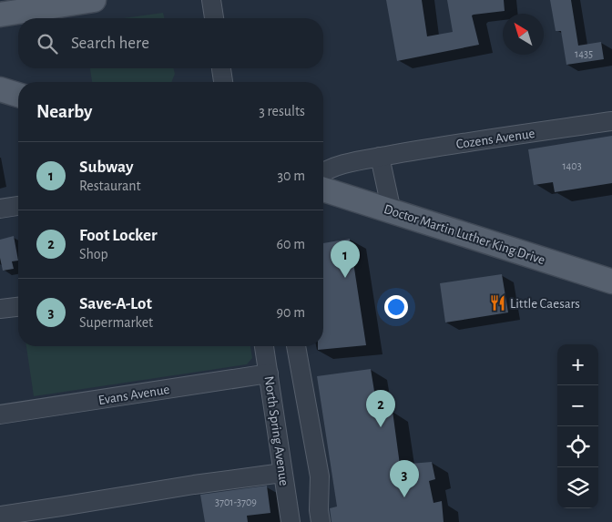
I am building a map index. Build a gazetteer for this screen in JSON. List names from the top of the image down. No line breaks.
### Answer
{"streets":{"main road":["Doctor Martin Luther King Drive"],"street":["Cozens Avenue","Evans Avenue","North Spring Avenue"]},"crossings":[["Evans Avenue","North Spring Avenue"]],"places":{"restaurant":["Little Caesars"]},"house_numbers":["1435","1403","3701-3709"],"north":"top left","page":{"search":"Search here","heading":["Nearby","3 results"],"list":[{"mark":"1","name":"Subway","note":"Restaurant","value":"30 m"},{"mark":"2","name":"Foot Locker","note":"Shop","value":"60 m"},{"mark":"3","name":"Save-A-Lot","note":"Supermarket","value":"90 m"}],"pins":["1","2","3"],"map_buttons":["+","−"]}}
